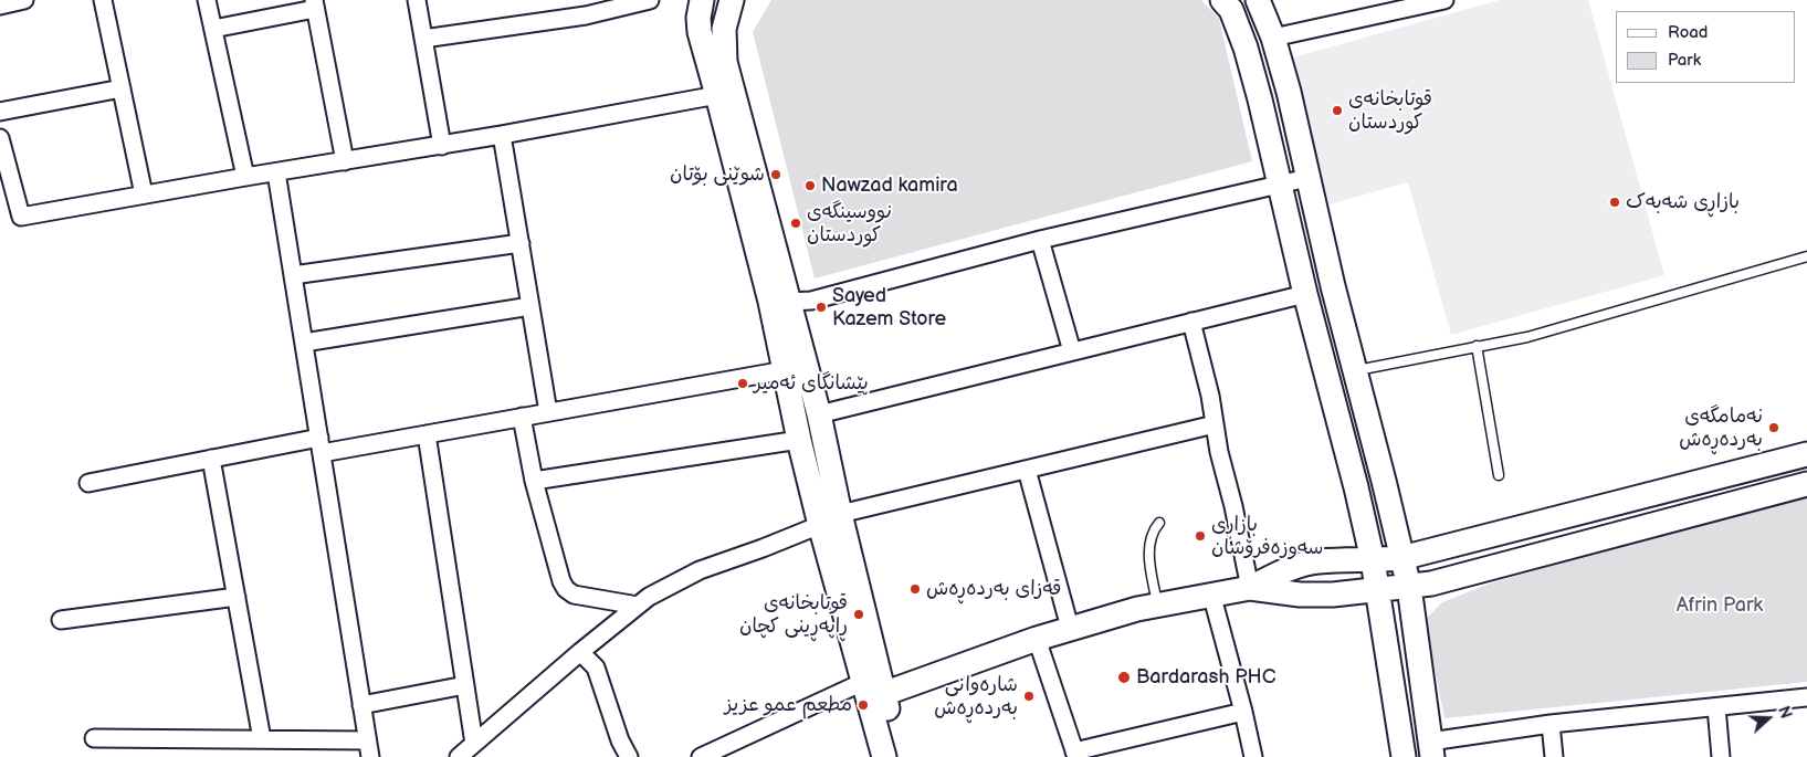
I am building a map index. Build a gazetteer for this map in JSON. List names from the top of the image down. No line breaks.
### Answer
{"parks":["Afrin Park"],"places":["قوتابخانەی کوردستان","شوێنی بۆتان","Nawzad kamira","بازاڕی شەبەک","نووسینگەی کوردستان","Sayed Kazem Store","پێشانگای ئەمیر","نەمامگەی بەردەڕەش","بازاڕی سەوزەفرۆشان","قەزای بەردەڕەش","قوتابخانەی ڕاپەڕینی کچان","Bardarash PHC","شارەوانی بەردەڕەش","مطعم عمو عزيز"],"legend":["Road","Park"],"north":"right"}
